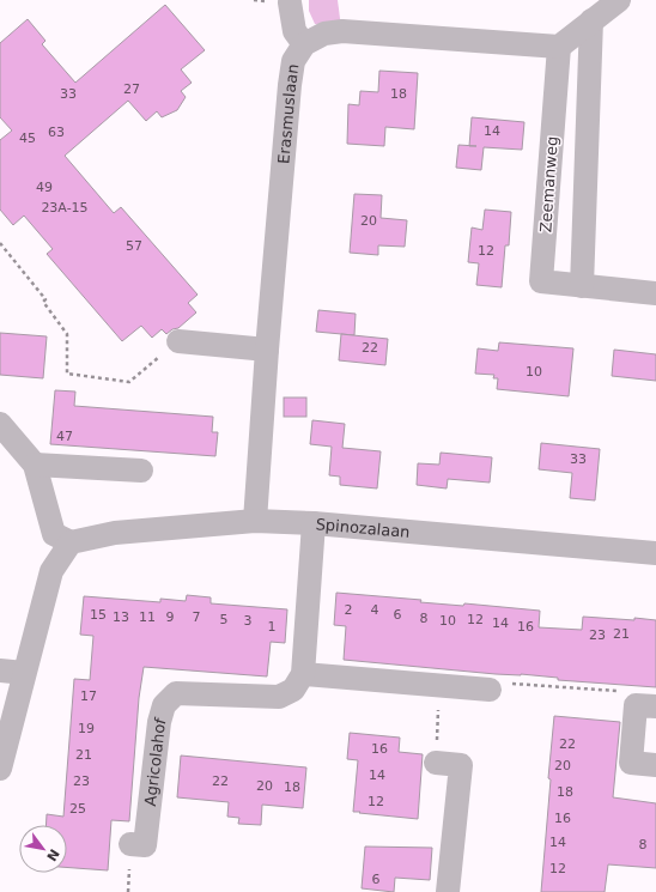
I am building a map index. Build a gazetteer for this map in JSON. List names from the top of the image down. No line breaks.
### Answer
{"streets":{"street":["Erasmuslaan","Zeemanweg","Spinozalaan","Agricolahof"]},"crossings":[["Erasmuslaan","Zeemanweg"],["Erasmuslaan","Spinozalaan"]],"house_numbers":["27","33","18","14","63","45","49","23A-15","20","57","12","22","10","47","33","2","4","15","6","13","11","9","7","8","5","12","3","10","14","1","16","21","23","17","19","22","16","21","20","14","23","22","20","18","18","12","25","16","14","8","12","6"],"north":"bottom right"}
